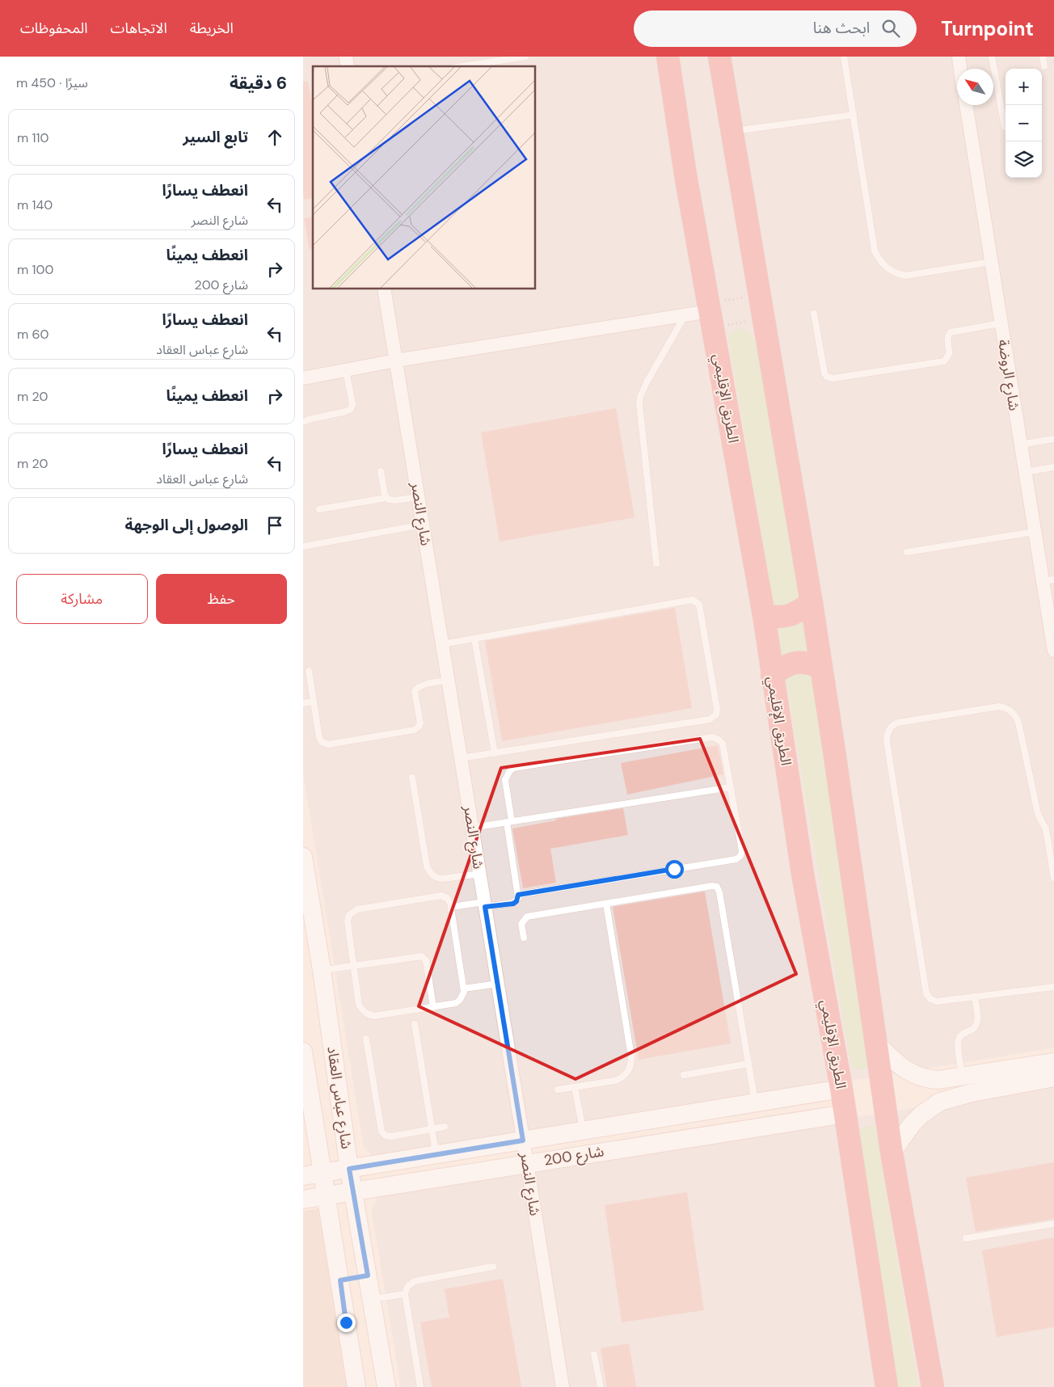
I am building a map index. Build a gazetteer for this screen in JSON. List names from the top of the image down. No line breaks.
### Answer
{"streets":{"highway":["الطريق الإقليمي"],"street":["شارع الروضة","شارع النصر","شارع عباس العقاد","شارع 200"]},"crossings":[["الطريق الإقليمي","شارع 200"],["شارع النصر","شارع 200"],["شارع عباس العقاد","شارع 200"]],"north":"top left","page":{"header":"Turnpoint","search":"ابحث هنا","nav":["الخريطة","الاتجاهات","المحفوظات"],"heading":["6 دقيقة","سيرًا · 450 m"],"map_buttons":["+","−"],"list":[["تابع السير","110 m"],["انعطف يسارًا","شارع النصر","140 m"],["انعطف يمينًا","شارع 200","100 m"],["انعطف يسارًا","شارع عباس العقاد","60 m"],["انعطف يمينًا","20 m"],["انعطف يسارًا","شارع عباس العقاد","20 m"],"الوصول إلى الوجهة"],"buttons":["حفظ","مشاركة"]}}
